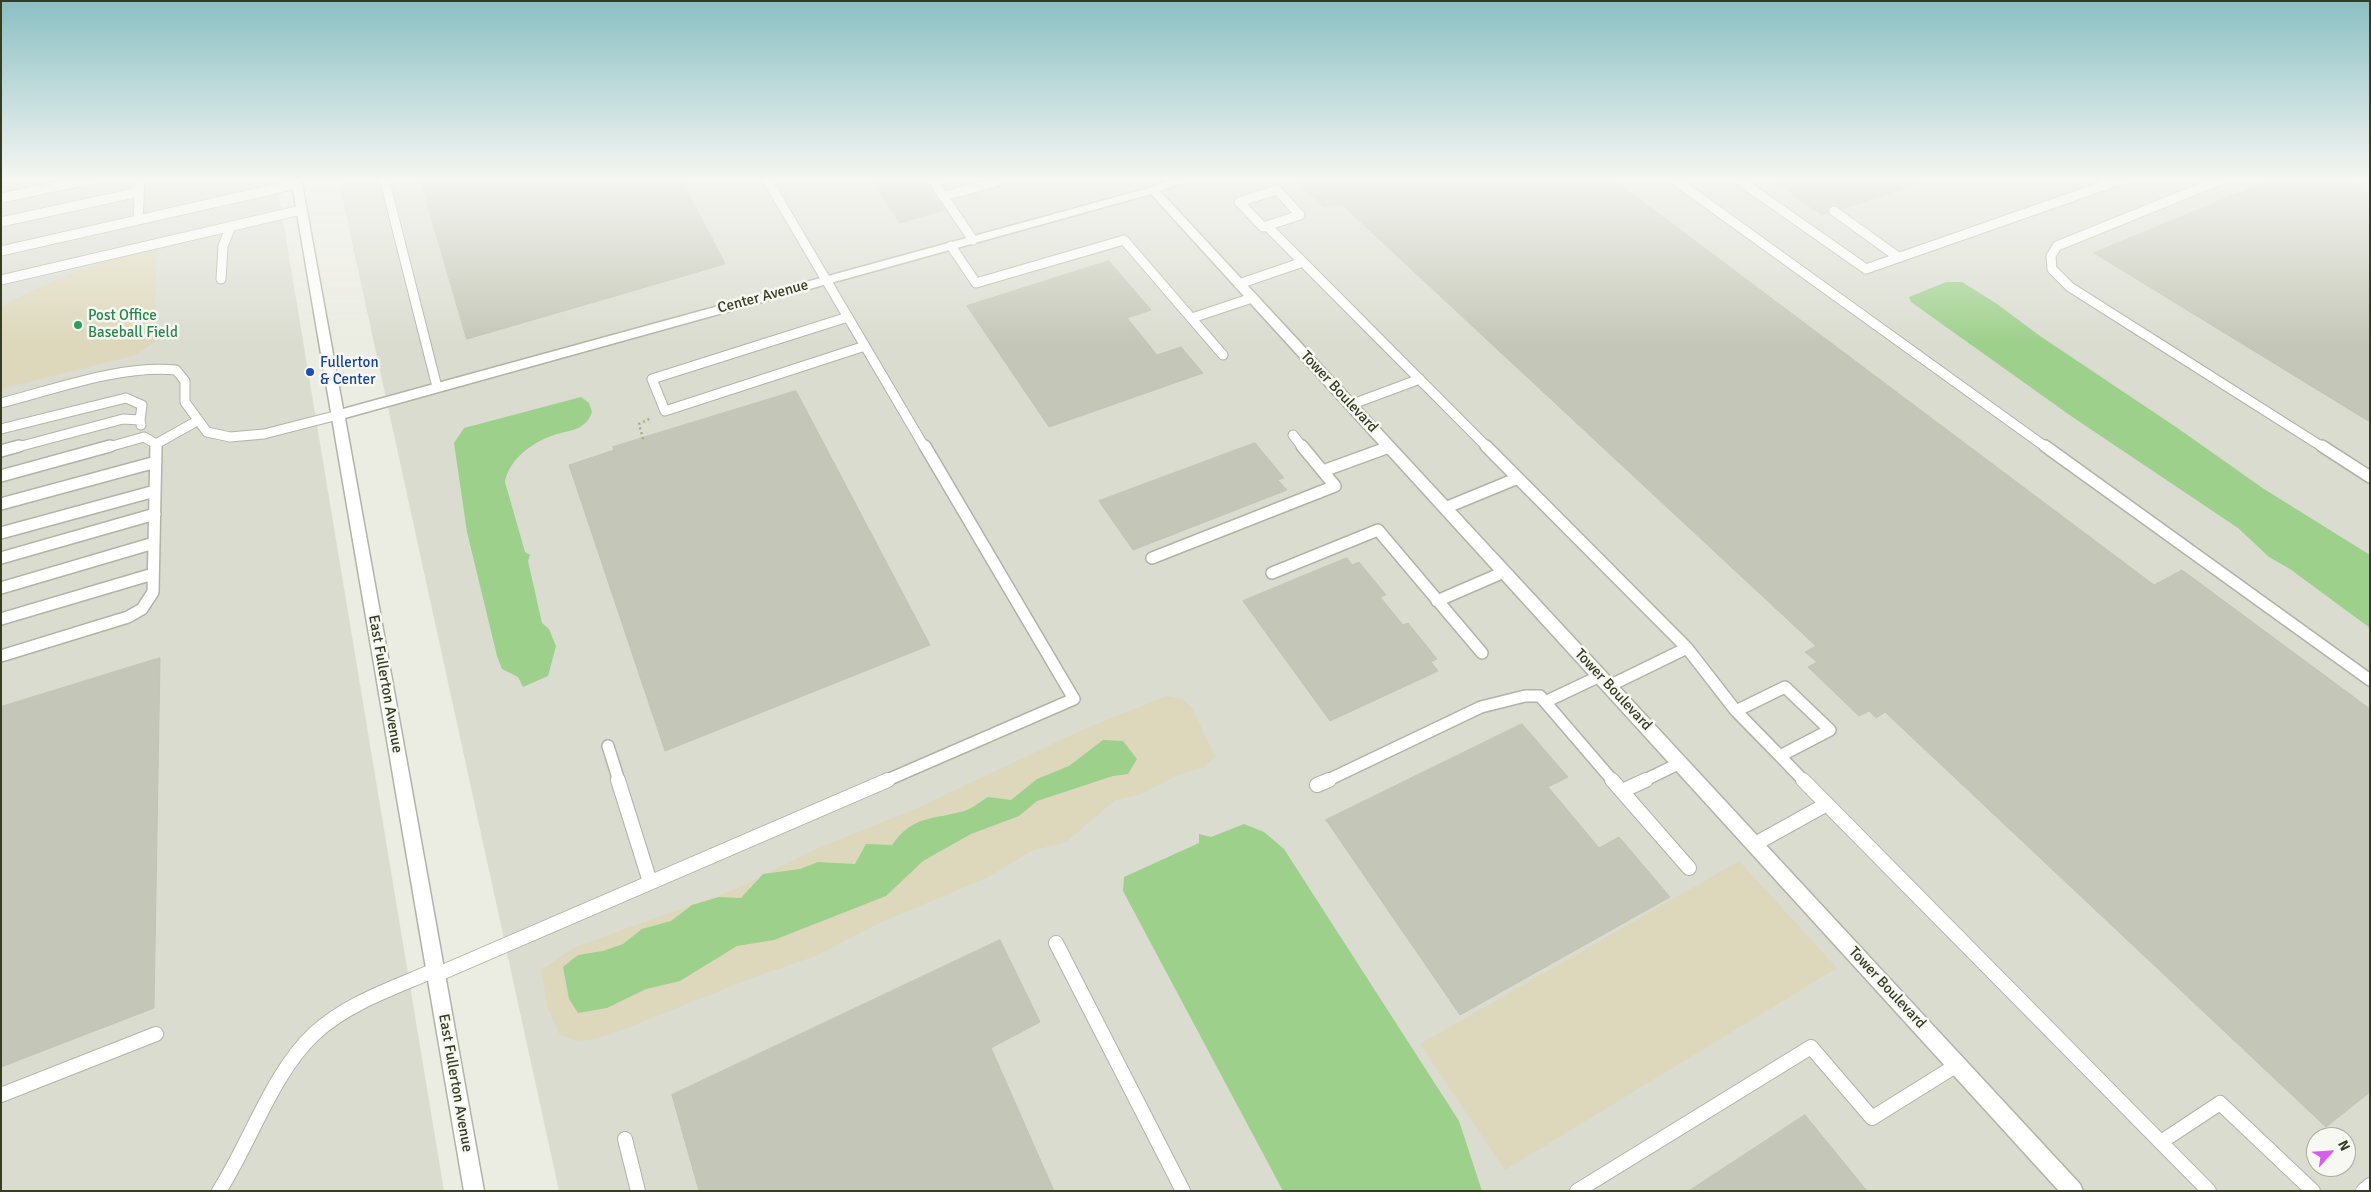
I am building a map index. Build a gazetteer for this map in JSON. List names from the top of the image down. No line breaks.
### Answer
{"streets":{"street":["Center Avenue","Tower Boulevard","East Fullerton Avenue"]},"crossings":[["Center Avenue","East Fullerton Avenue"]],"places":["Post Office Baseball Field","Fullerton & Center"],"north":"top right"}
